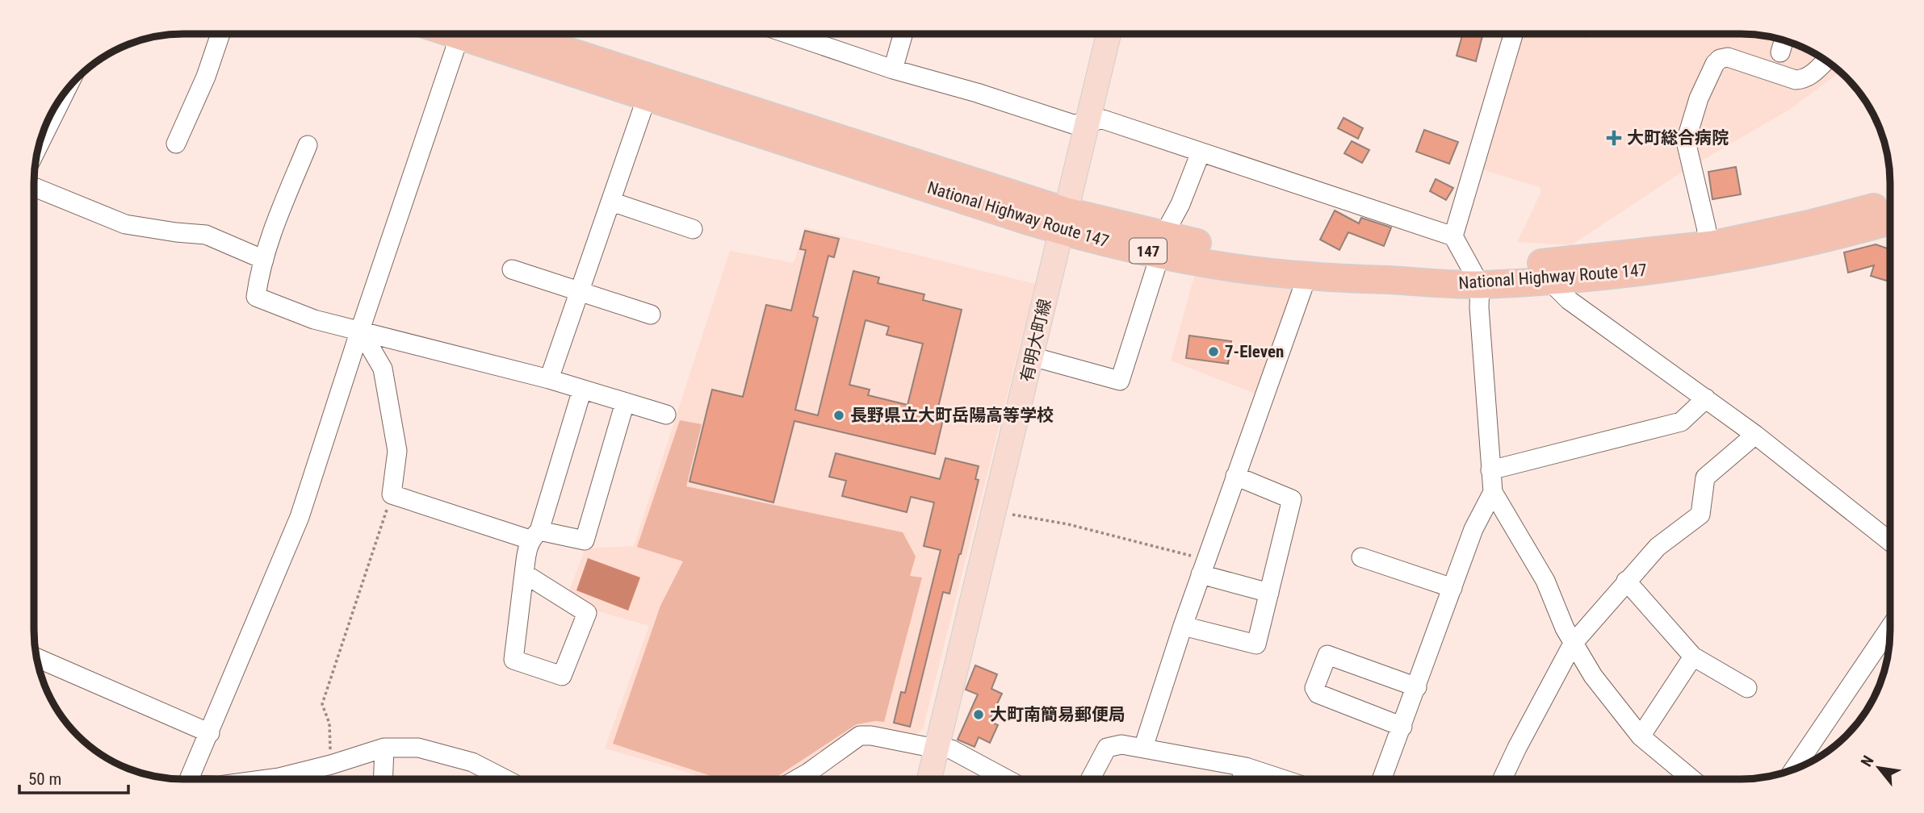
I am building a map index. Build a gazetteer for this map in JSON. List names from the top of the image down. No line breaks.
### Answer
{"streets":{"highway":["National Highway Route 147","147"],"main road":["有明大町線"]},"crossings":[["National Highway Route 147","有明大町線"]],"places":{"health":["大町総合病院"],"other":["7-Eleven","長野県立大町岳陽高等学校","大町南簡易郵便局"]},"scale_bar":"50 m","north":"top left"}
